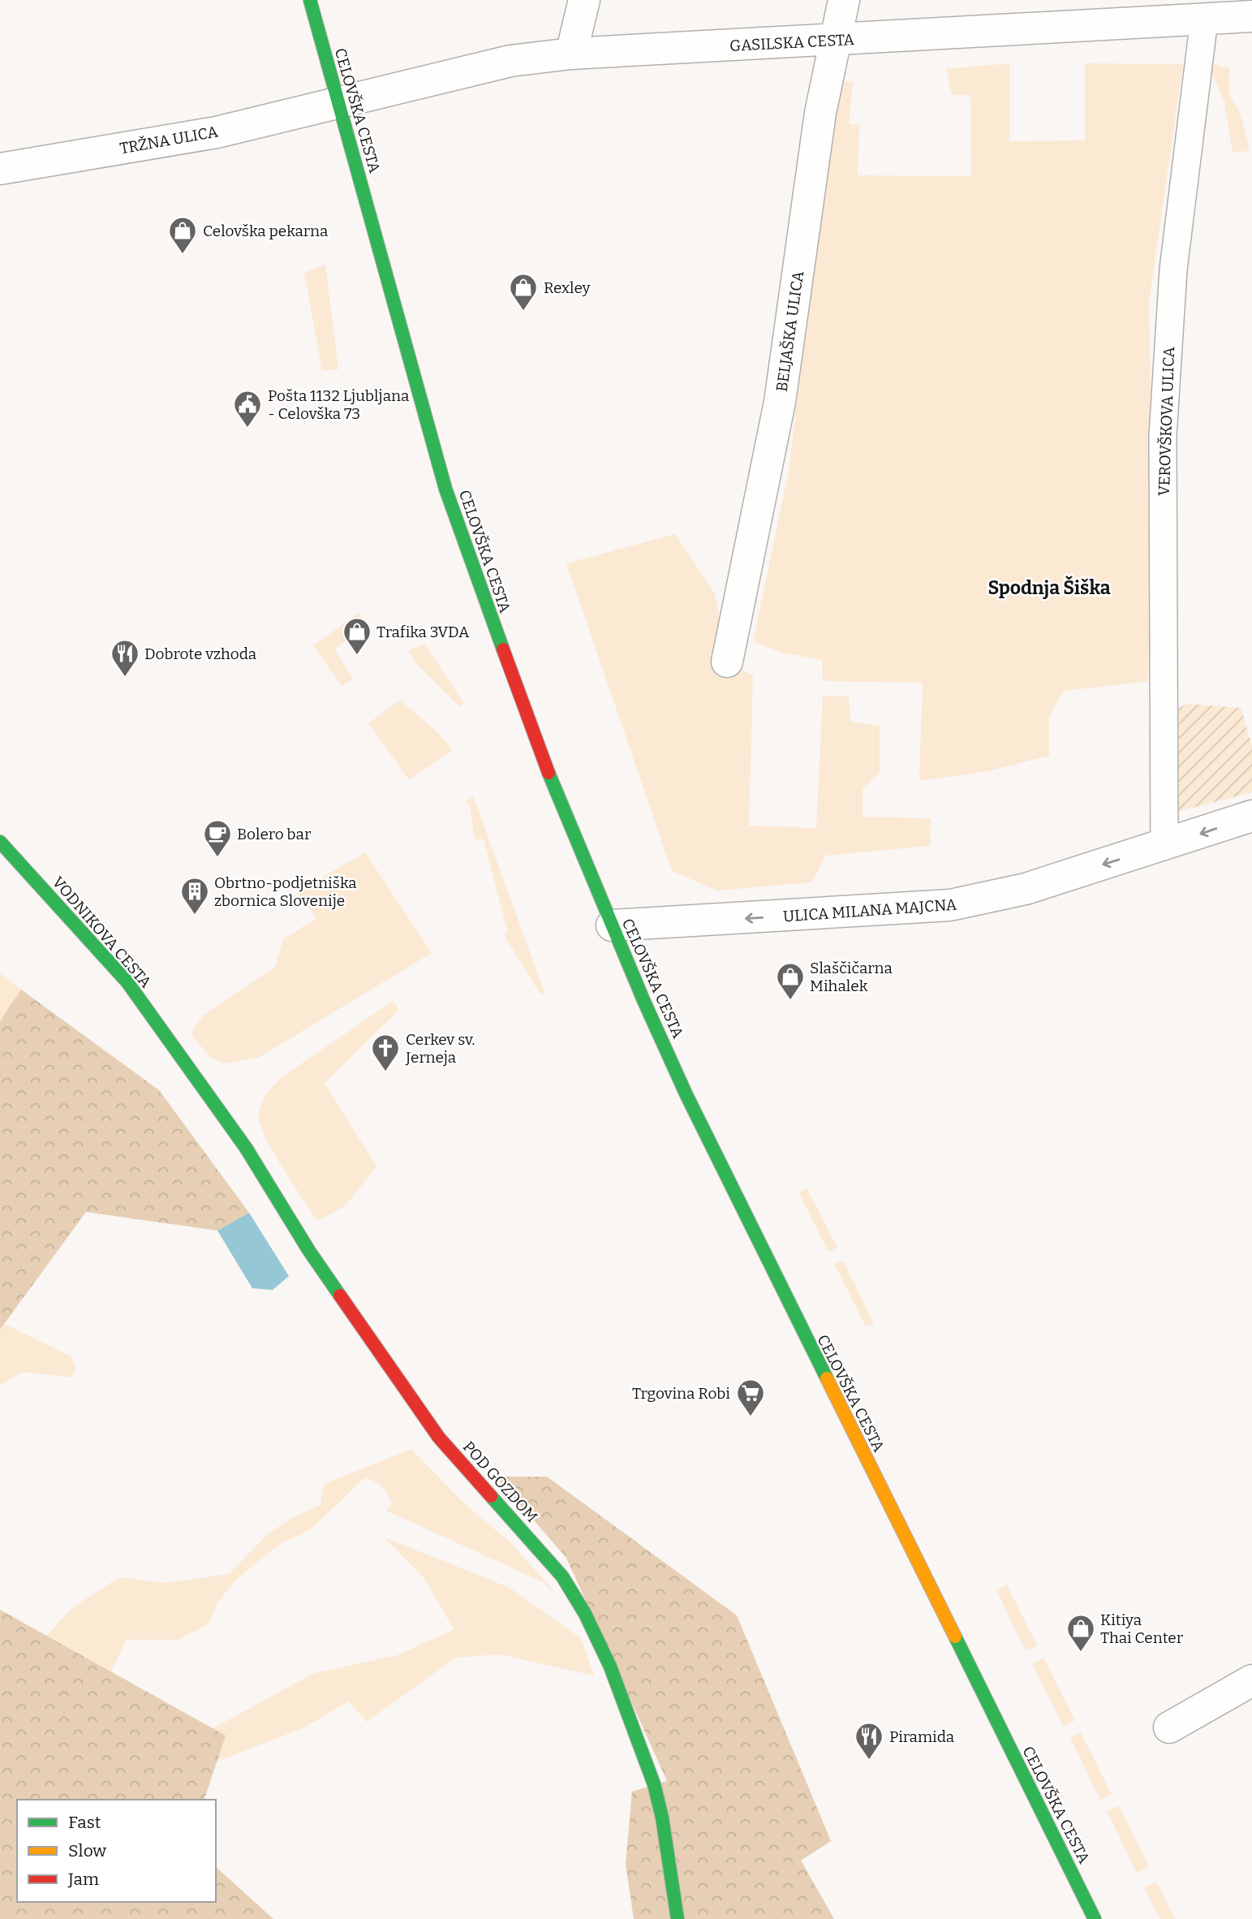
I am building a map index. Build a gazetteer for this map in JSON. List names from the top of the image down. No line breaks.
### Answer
{"streets":{"main road":["CELOVŠKA CESTA","VODNIKOVA CESTA","POD GOZDOM"],"street":["GASILSKA CESTA","TRŽNA ULICA","BELJAŠKA ULICA","ULICA MILANA MAJCNA"],"lane":["VEROVŠKOVA ULICA"]},"crossings":[["GASILSKA CESTA","CELOVŠKA CESTA"],["GASILSKA CESTA","TRŽNA ULICA"],["GASILSKA CESTA","BELJAŠKA ULICA"],["GASILSKA CESTA","VEROVŠKOVA ULICA"],["CELOVŠKA CESTA","TRŽNA ULICA"],["CELOVŠKA CESTA","ULICA MILANA MAJCNA"],["VEROVŠKOVA ULICA","ULICA MILANA MAJCNA"],["VODNIKOVA CESTA","POD GOZDOM"]],"one_way":["ULICA MILANA MAJCNA"],"districts":["Spodnja Šiška"],"places":{"shop":["Celovška pekarna","Rexley","Trafika 3VDA","Slaščičarna Mihalek","Kitiya Thai Center"],"public building":["Pošta 1132 Ljubljana - Celovška 73"],"restaurant":["Dobrote vzhoda","Piramida"],"cafe":["Bolero bar"],"building":["Obrtno-podjetniška zbornica Slovenije"],"church":["Cerkev sv. Jerneja"],"supermarket":["Trgovina Robi"]},"legend":["Fast","Slow","Jam"]}
